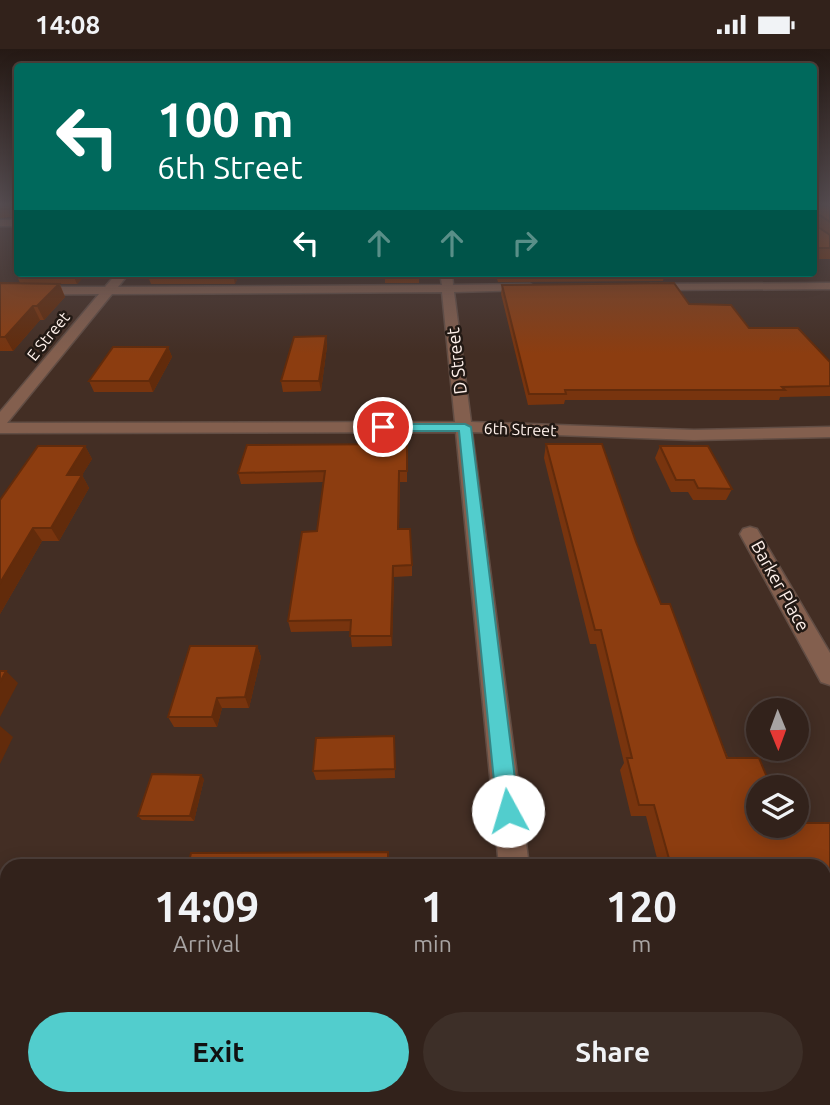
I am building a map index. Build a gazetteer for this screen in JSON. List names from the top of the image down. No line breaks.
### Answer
{"streets":{"street":["E Street","D Street","6th Street","Barker Place"]},"crossings":[["E Street","6th Street"],["D Street","6th Street"]],"north":"bottom","page":{"status":"14:08","turn":["100 m","6th Street"],"eta":["14:09","Arrival","1","min","120","m"],"buttons":["Exit","Share"]}}
